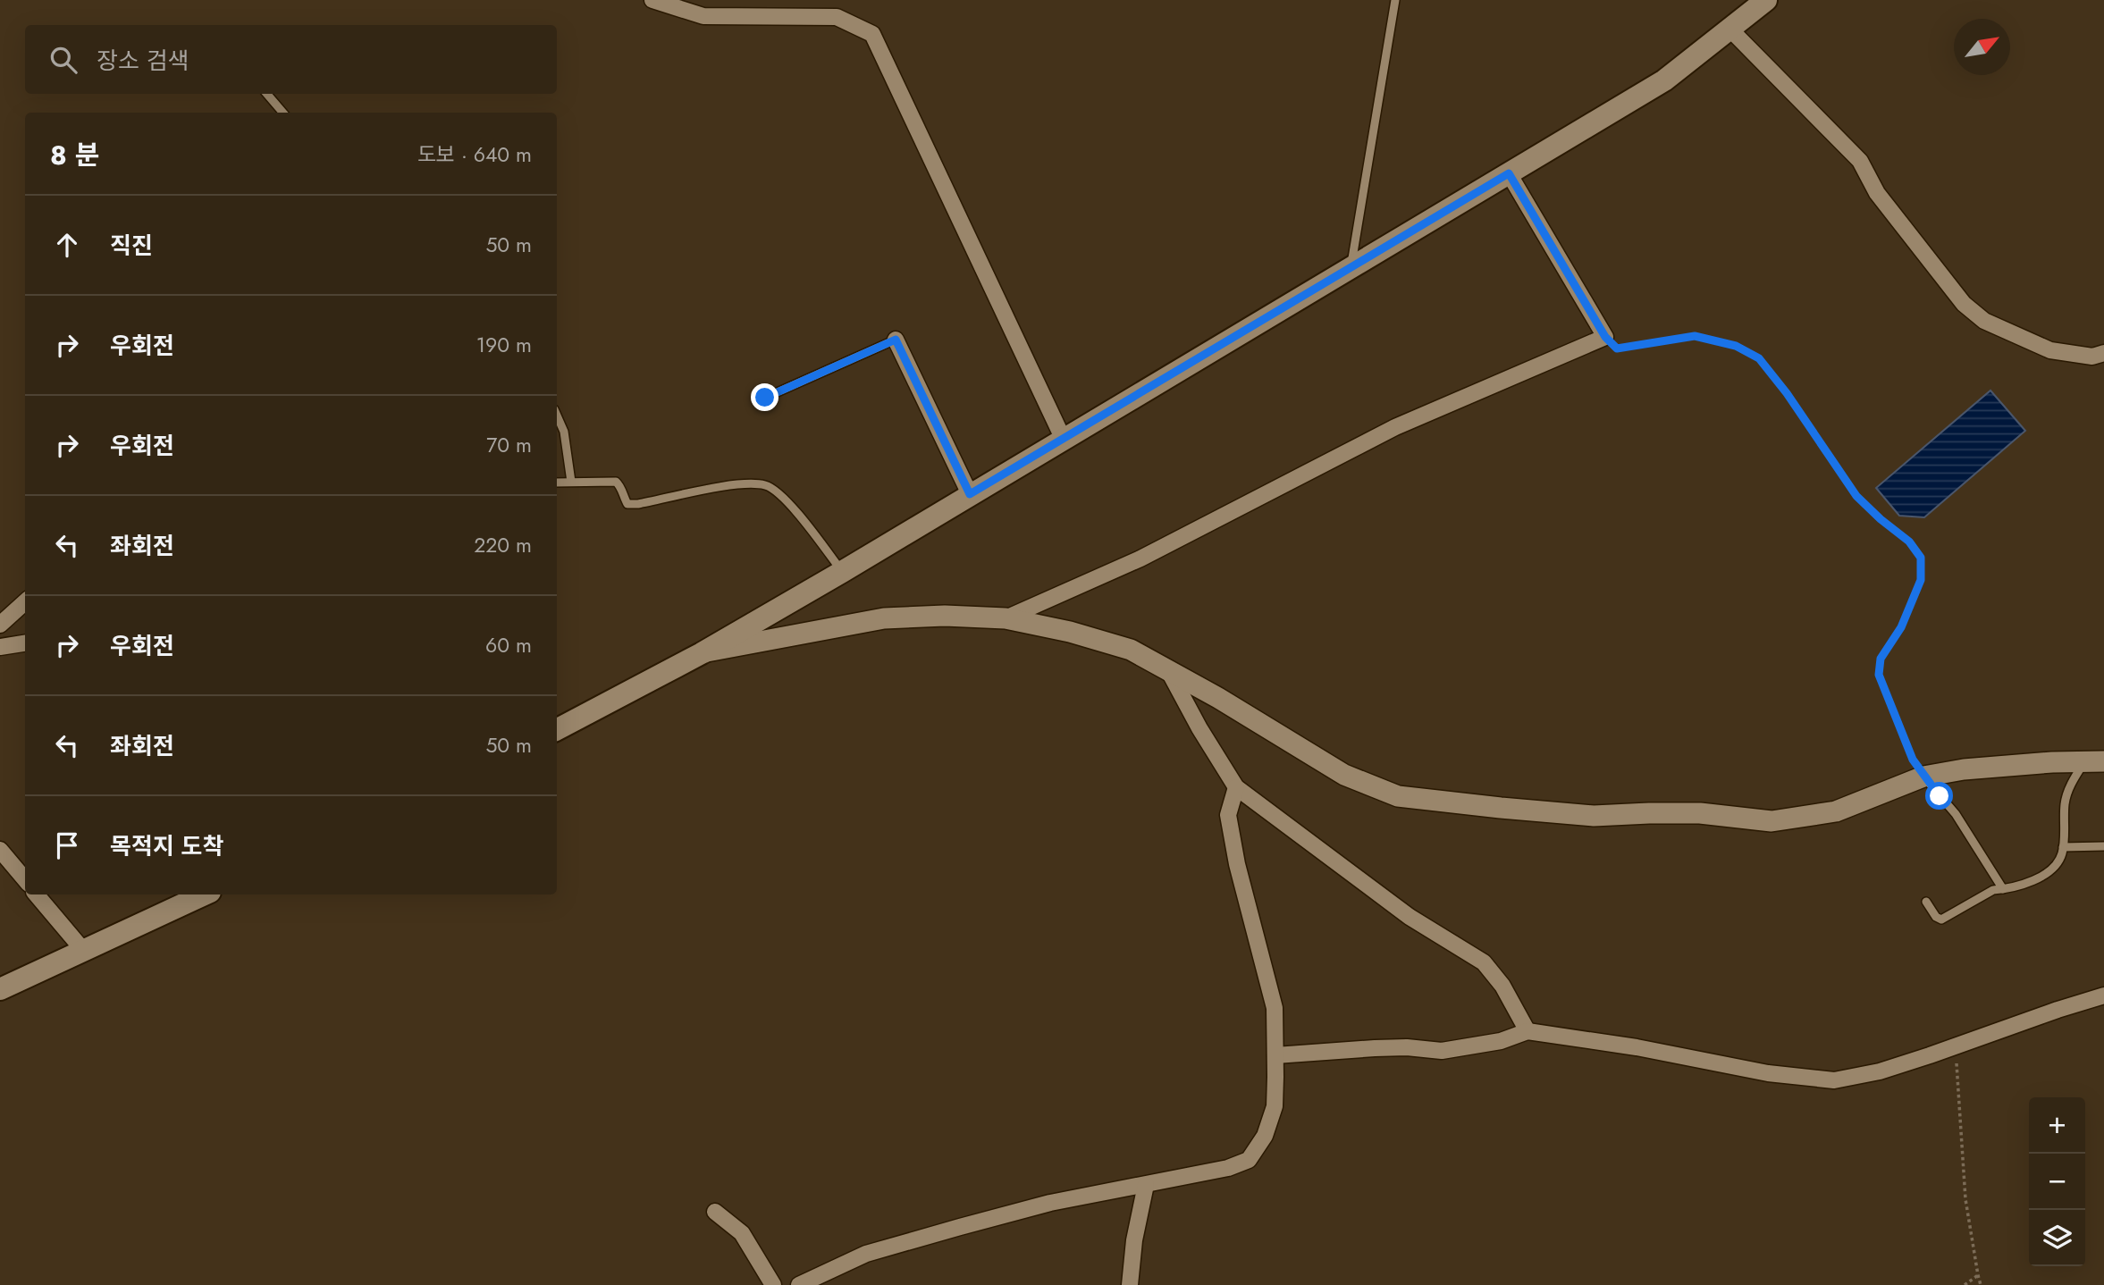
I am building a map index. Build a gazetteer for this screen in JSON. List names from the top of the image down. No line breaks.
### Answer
{"north":"top right","page":{"search":"장소 검색","heading":["8 분","도보 · 640 m"],"list":[["직진","50 m"],["우회전","190 m"],["우회전","70 m"],["좌회전","220 m"],["우회전","60 m"],["좌회전","50 m"],"목적지 도착"],"map_buttons":["+","−"]}}
